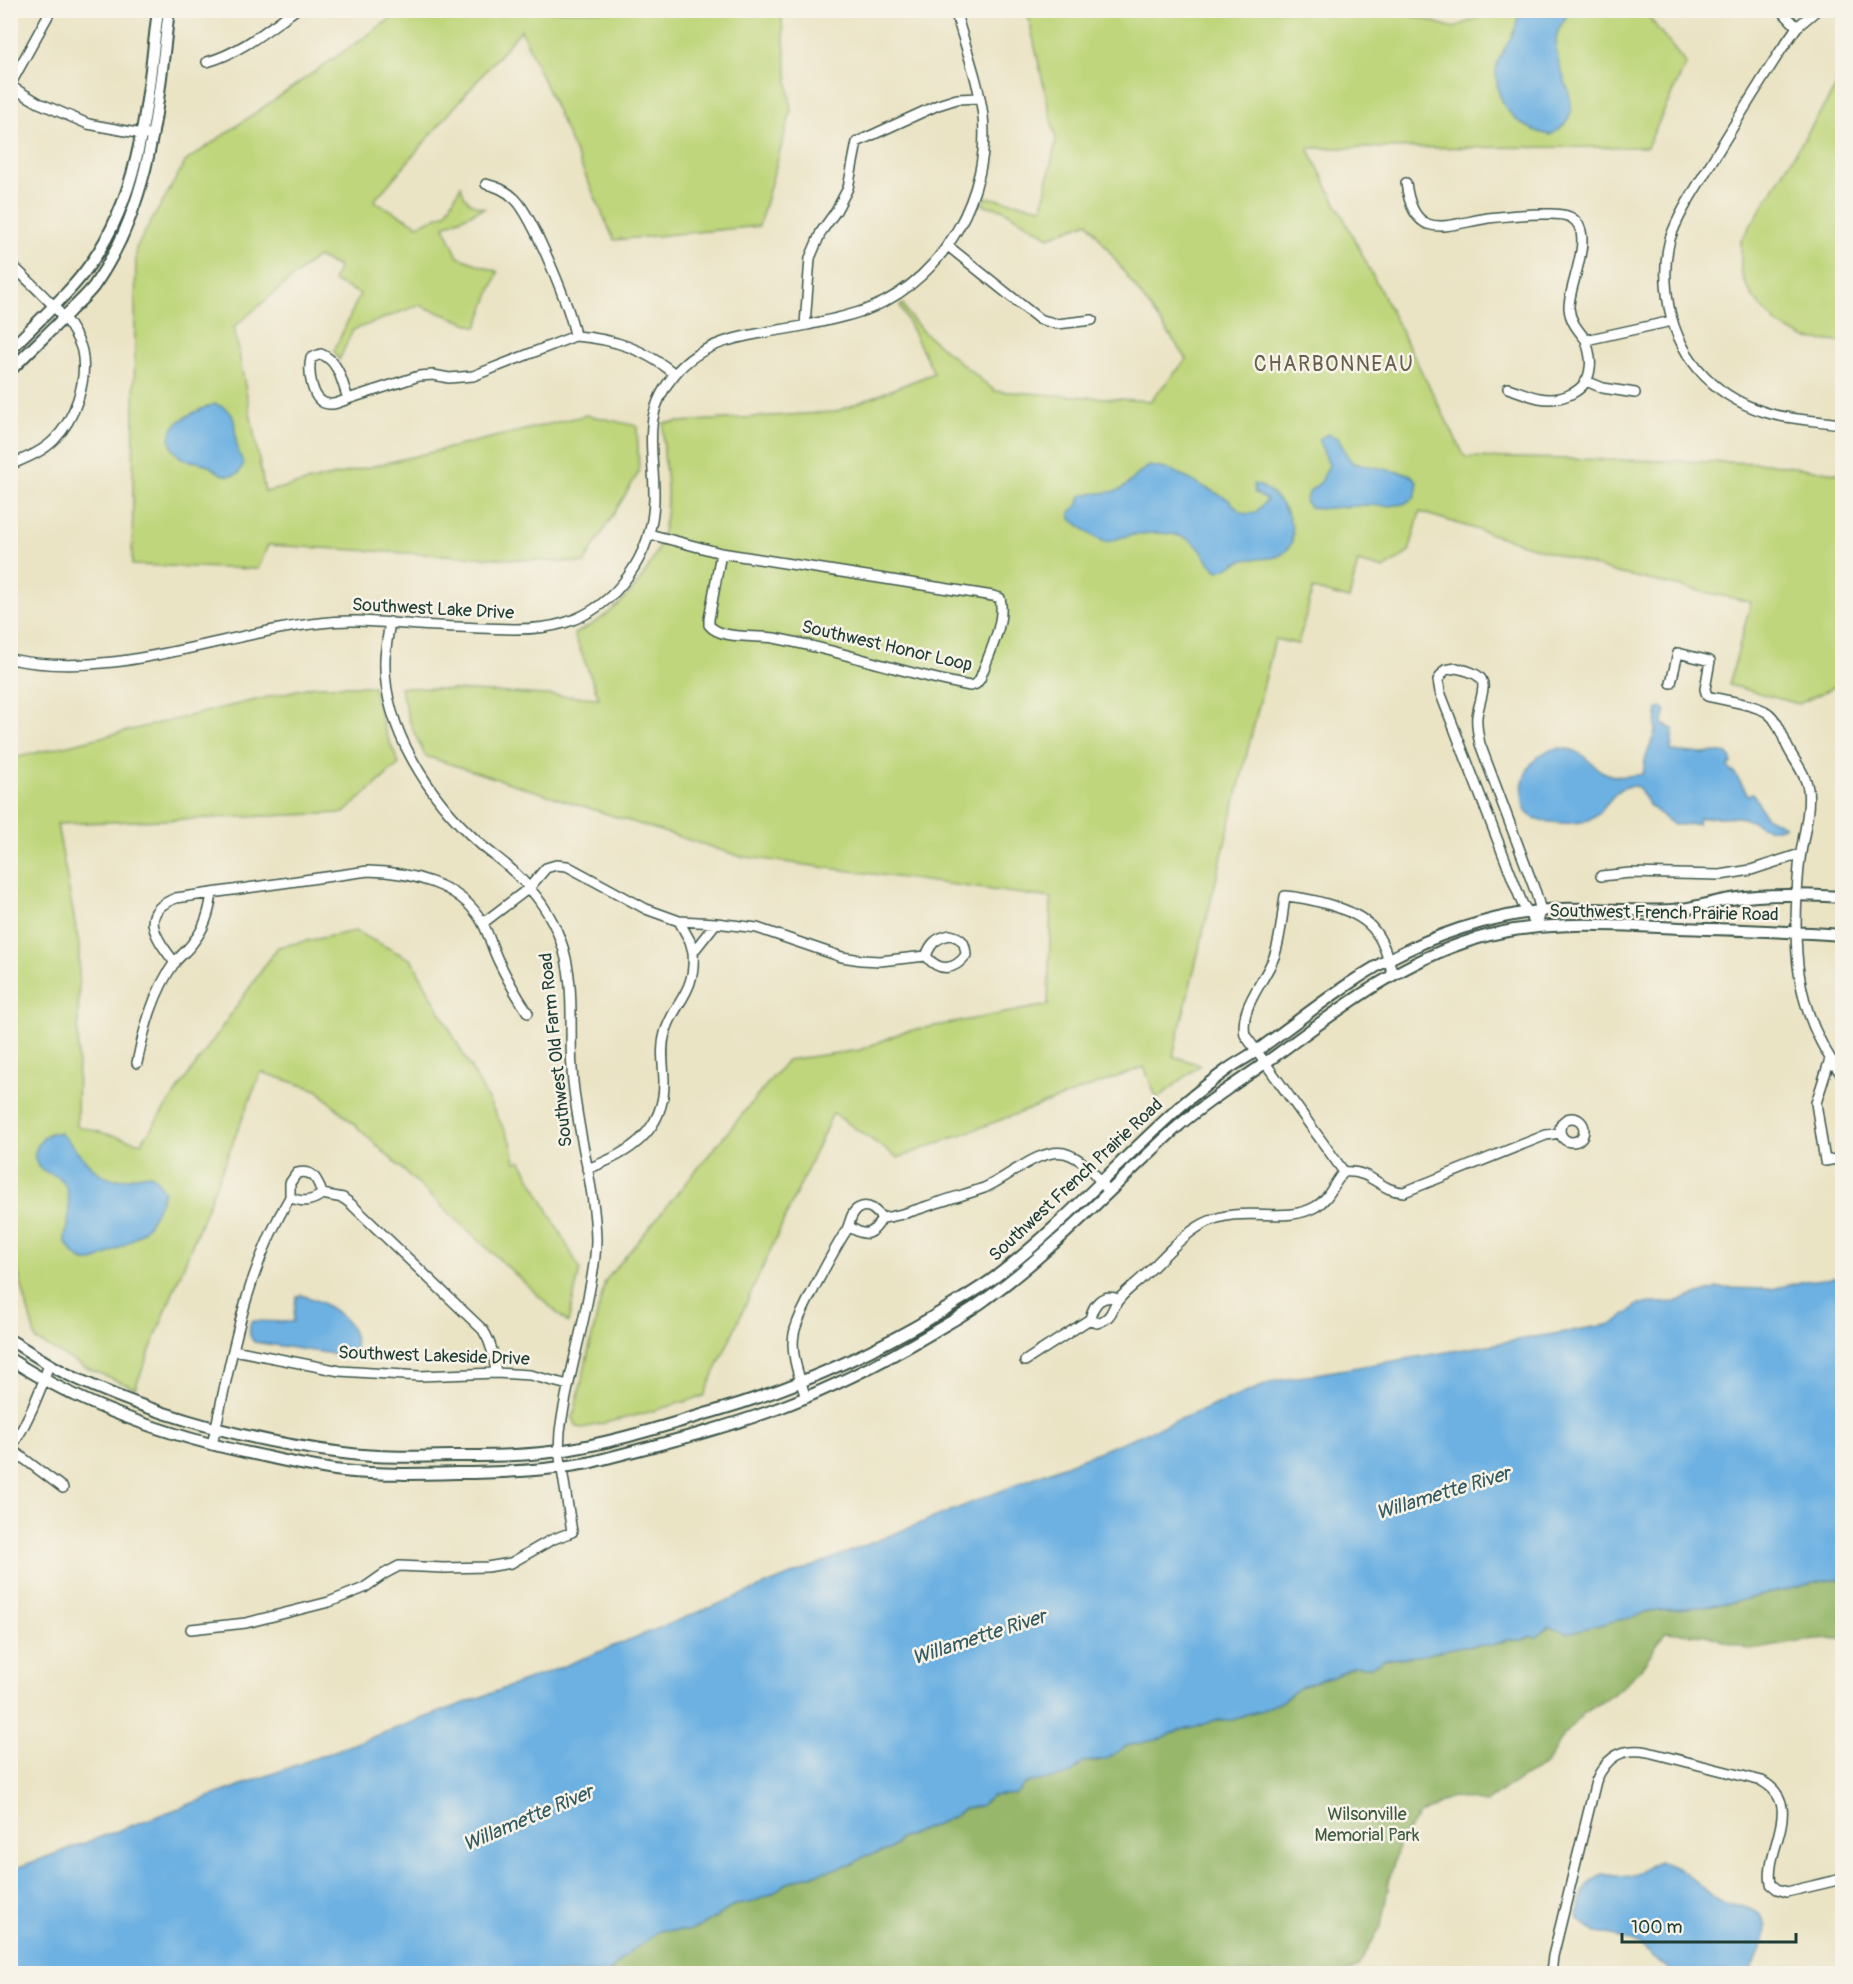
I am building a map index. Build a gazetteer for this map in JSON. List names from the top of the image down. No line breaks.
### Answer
{"streets":{"street":["Southwest Lake Drive","Southwest Honor Loop","Southwest French Prairie Road","Southwest Old Farm Road","Southwest Lakeside Drive"]},"crossings":[["Southwest Lake Drive","Southwest Honor Loop"],["Southwest Lake Drive","Southwest Old Farm Road"],["Southwest French Prairie Road","Southwest Old Farm Road"],["Southwest Old Farm Road","Southwest Lakeside Drive"]],"districts":["CHARBONNEAU"],"water":["Willamette River"],"parks":["Wilsonville Memorial Park"],"scale_bar":"100 m"}
